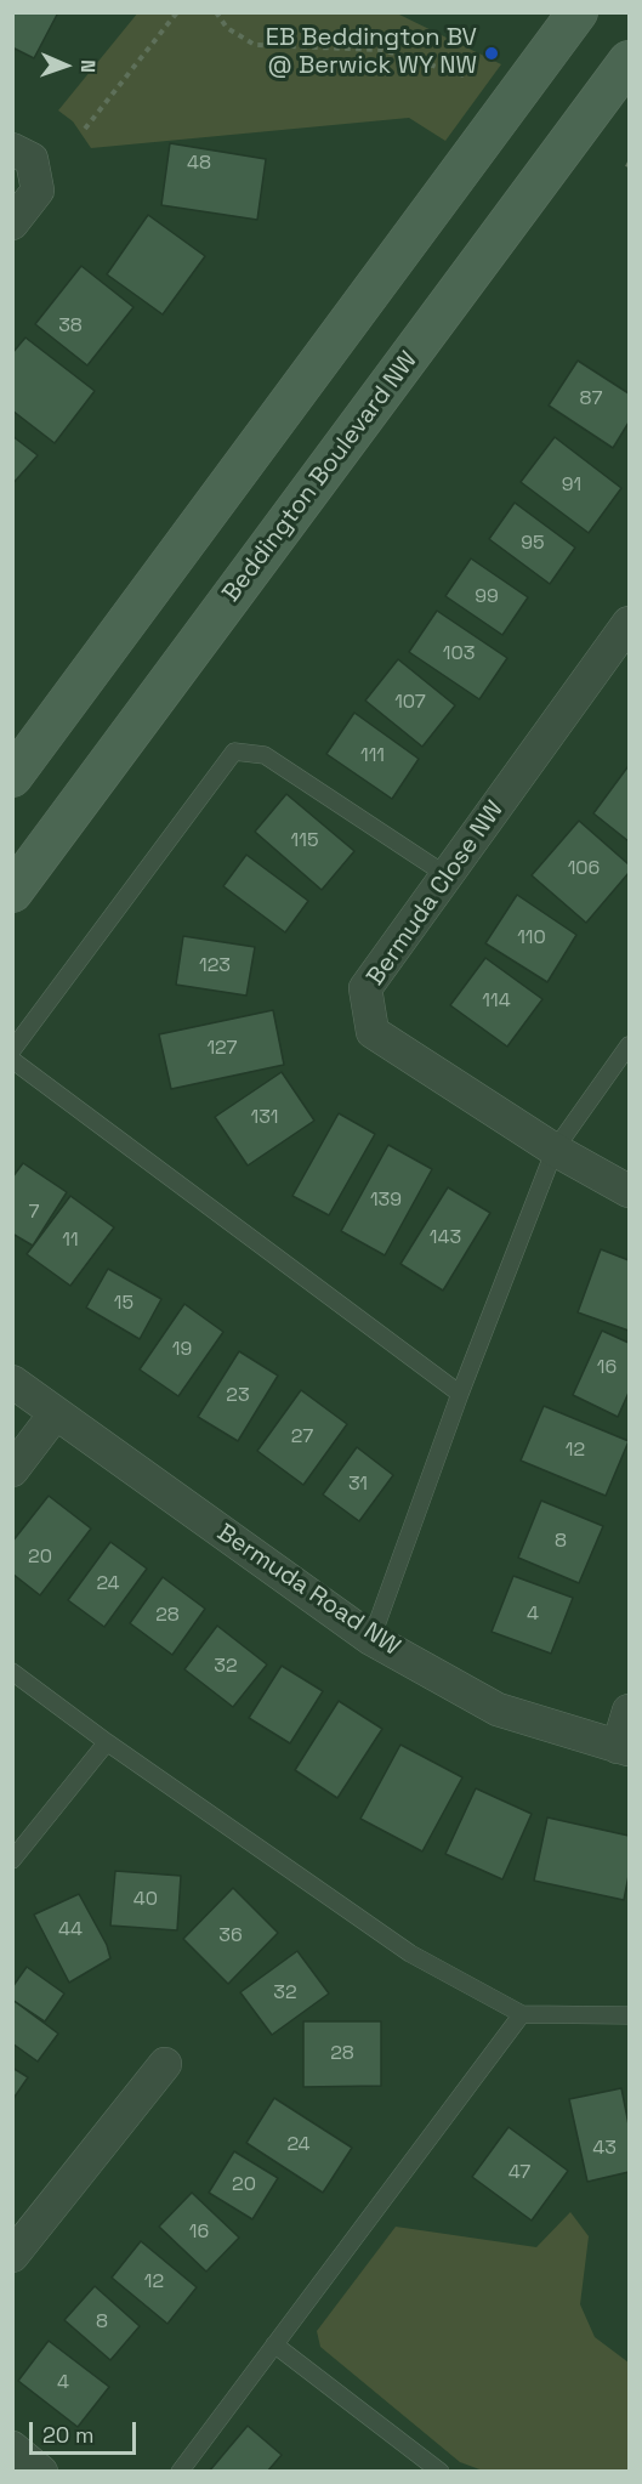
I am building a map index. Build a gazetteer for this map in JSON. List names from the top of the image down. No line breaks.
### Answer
{"streets":{"main road":["Beddington Boulevard NW"],"street":["Bermuda Close NW","Bermuda Road NW"]},"places":["EB Beddington BV @ Berwick WY NW"],"house_numbers":["48","38","87","91","95","99","103","107","111","115","106","110","123","114","127","131","139","7","143","11","15","19","16","23","27","12","31","8","20","24","4","28","32","40","44","36","32","28","24","43","47","20","16","12","8","4"],"scale_bar":"20 m","north":"right"}
